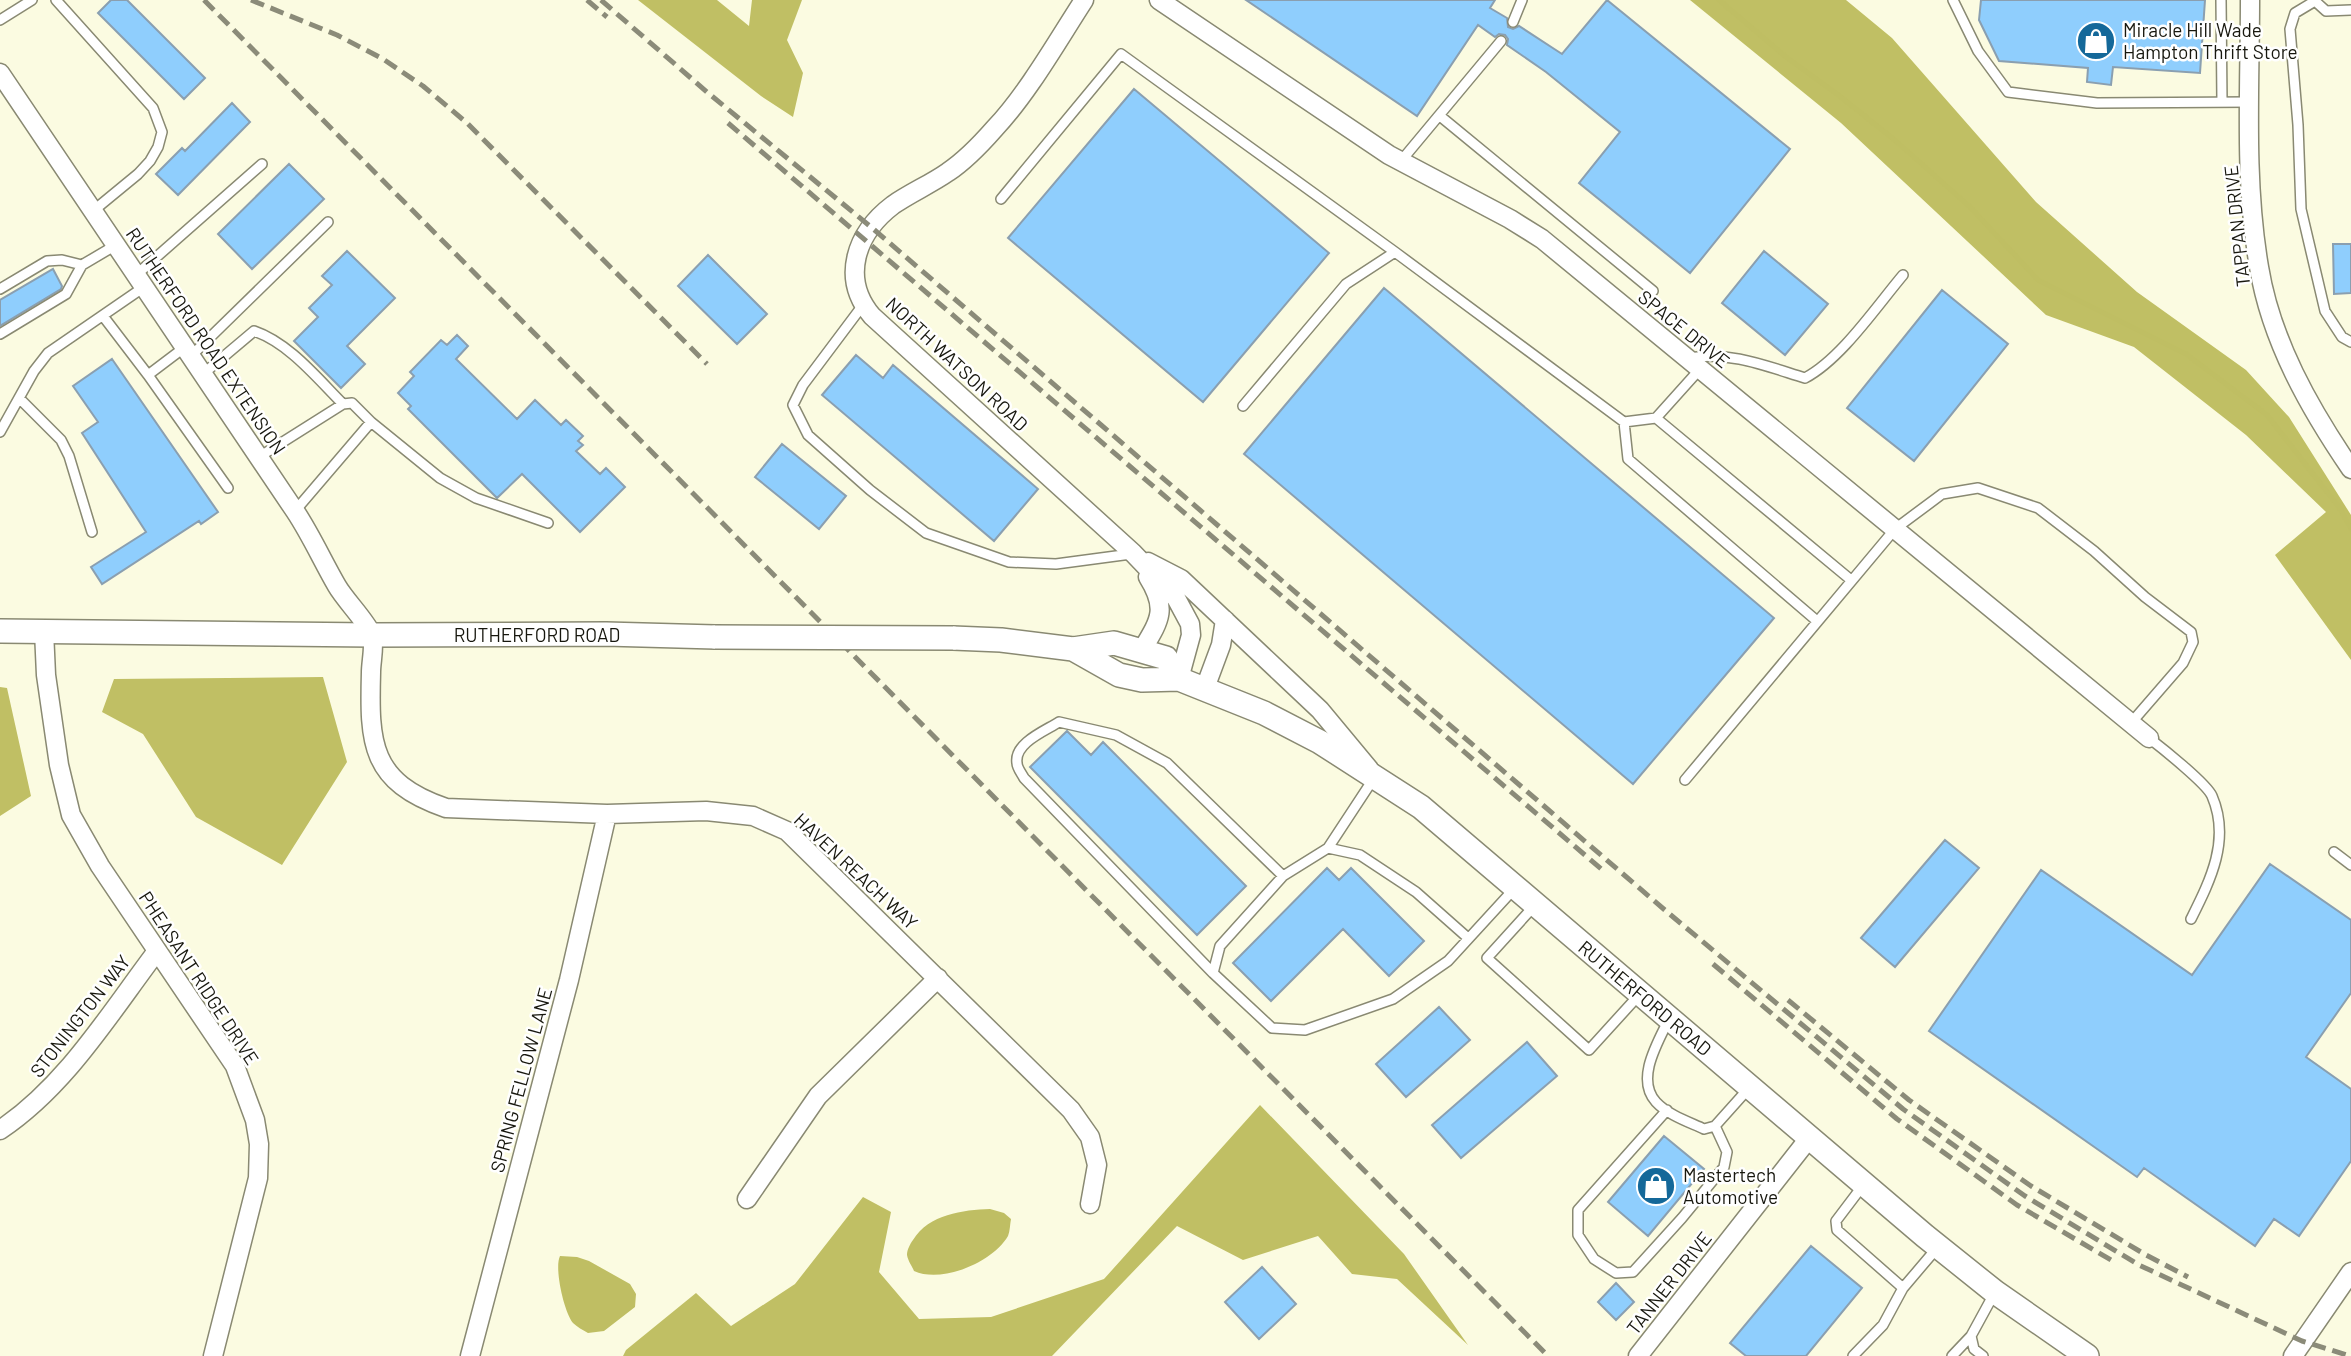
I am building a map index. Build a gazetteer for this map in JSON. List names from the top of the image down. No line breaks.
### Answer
{"streets":{"street":["TAPPAN DRIVE","SPACE DRIVE","RUTHERFORD ROAD EXTENSION","NORTH WATSON ROAD","RUTHERFORD ROAD","HAVEN REACH WAY","PHEASANT RIDGE DRIVE","STONINGTON WAY","SPRING FELLOW LANE","TANNER DRIVE"]},"crossings":[["RUTHERFORD ROAD EXTENSION","RUTHERFORD ROAD"],["RUTHERFORD ROAD EXTENSION","HAVEN REACH WAY"],["NORTH WATSON ROAD","RUTHERFORD ROAD"],["RUTHERFORD ROAD","HAVEN REACH WAY"],["RUTHERFORD ROAD","PHEASANT RIDGE DRIVE"],["RUTHERFORD ROAD","TANNER DRIVE"],["HAVEN REACH WAY","SPRING FELLOW LANE"],["PHEASANT RIDGE DRIVE","STONINGTON WAY"]],"places":{"shop":["Miracle Hill Wade Hampton Thrift Store","Mastertech Automotive"]}}
